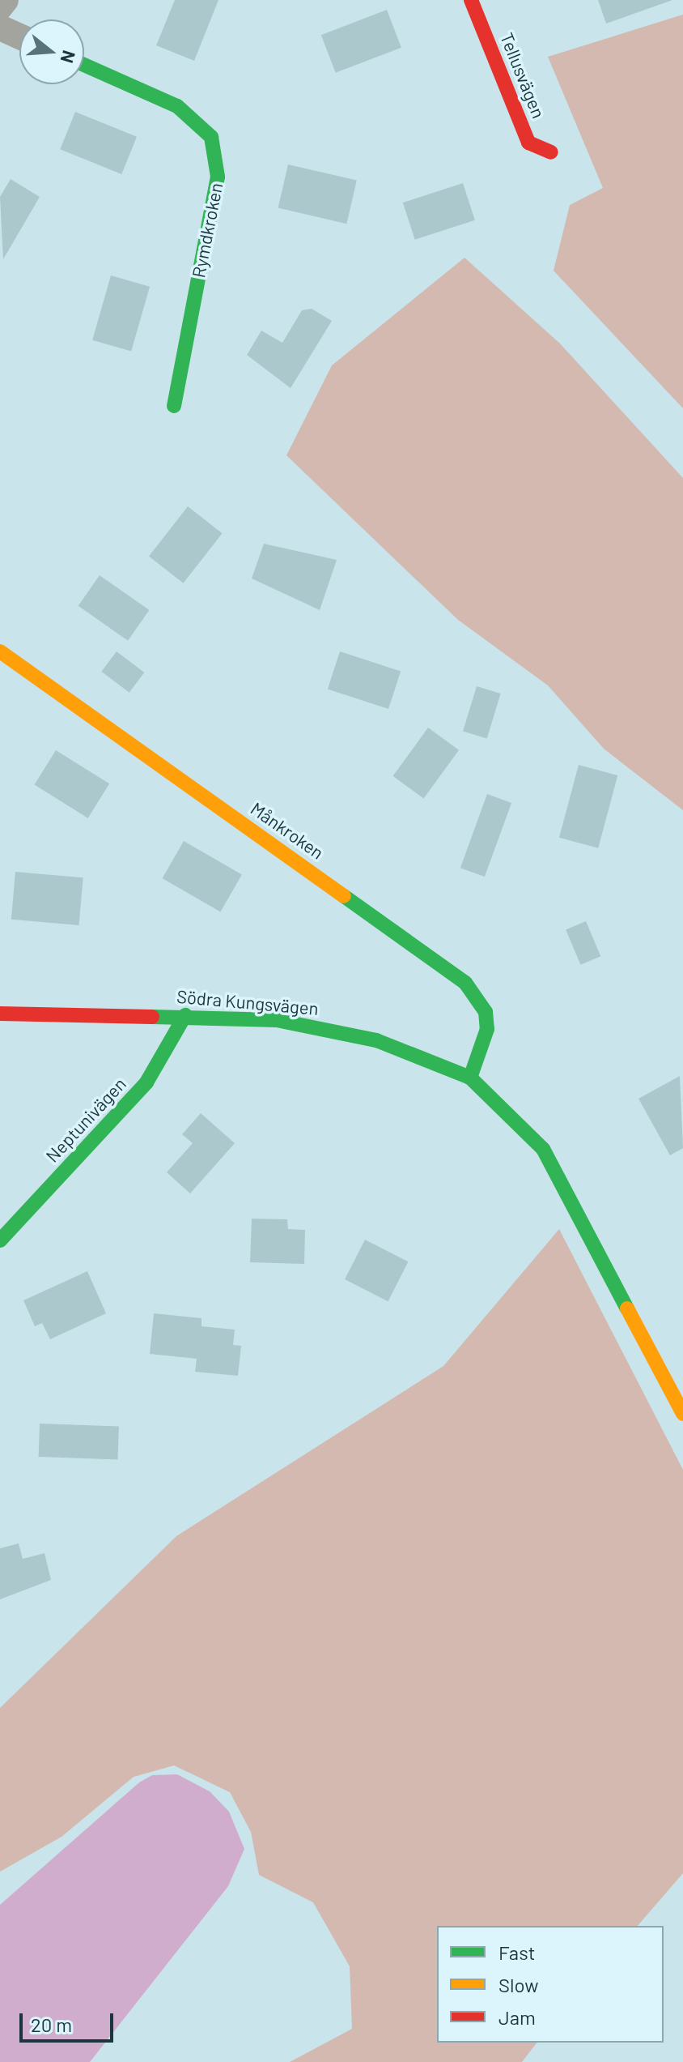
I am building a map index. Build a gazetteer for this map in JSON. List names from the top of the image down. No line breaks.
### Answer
{"streets":{"street":["Tellusvägen","Rymdkroken","Månkroken","Södra Kungsvägen","Neptunivägen"]},"crossings":[["Månkroken","Södra Kungsvägen"],["Södra Kungsvägen","Neptunivägen"]],"legend":["Fast","Slow","Jam"],"scale_bar":"20 m","north":"right"}
